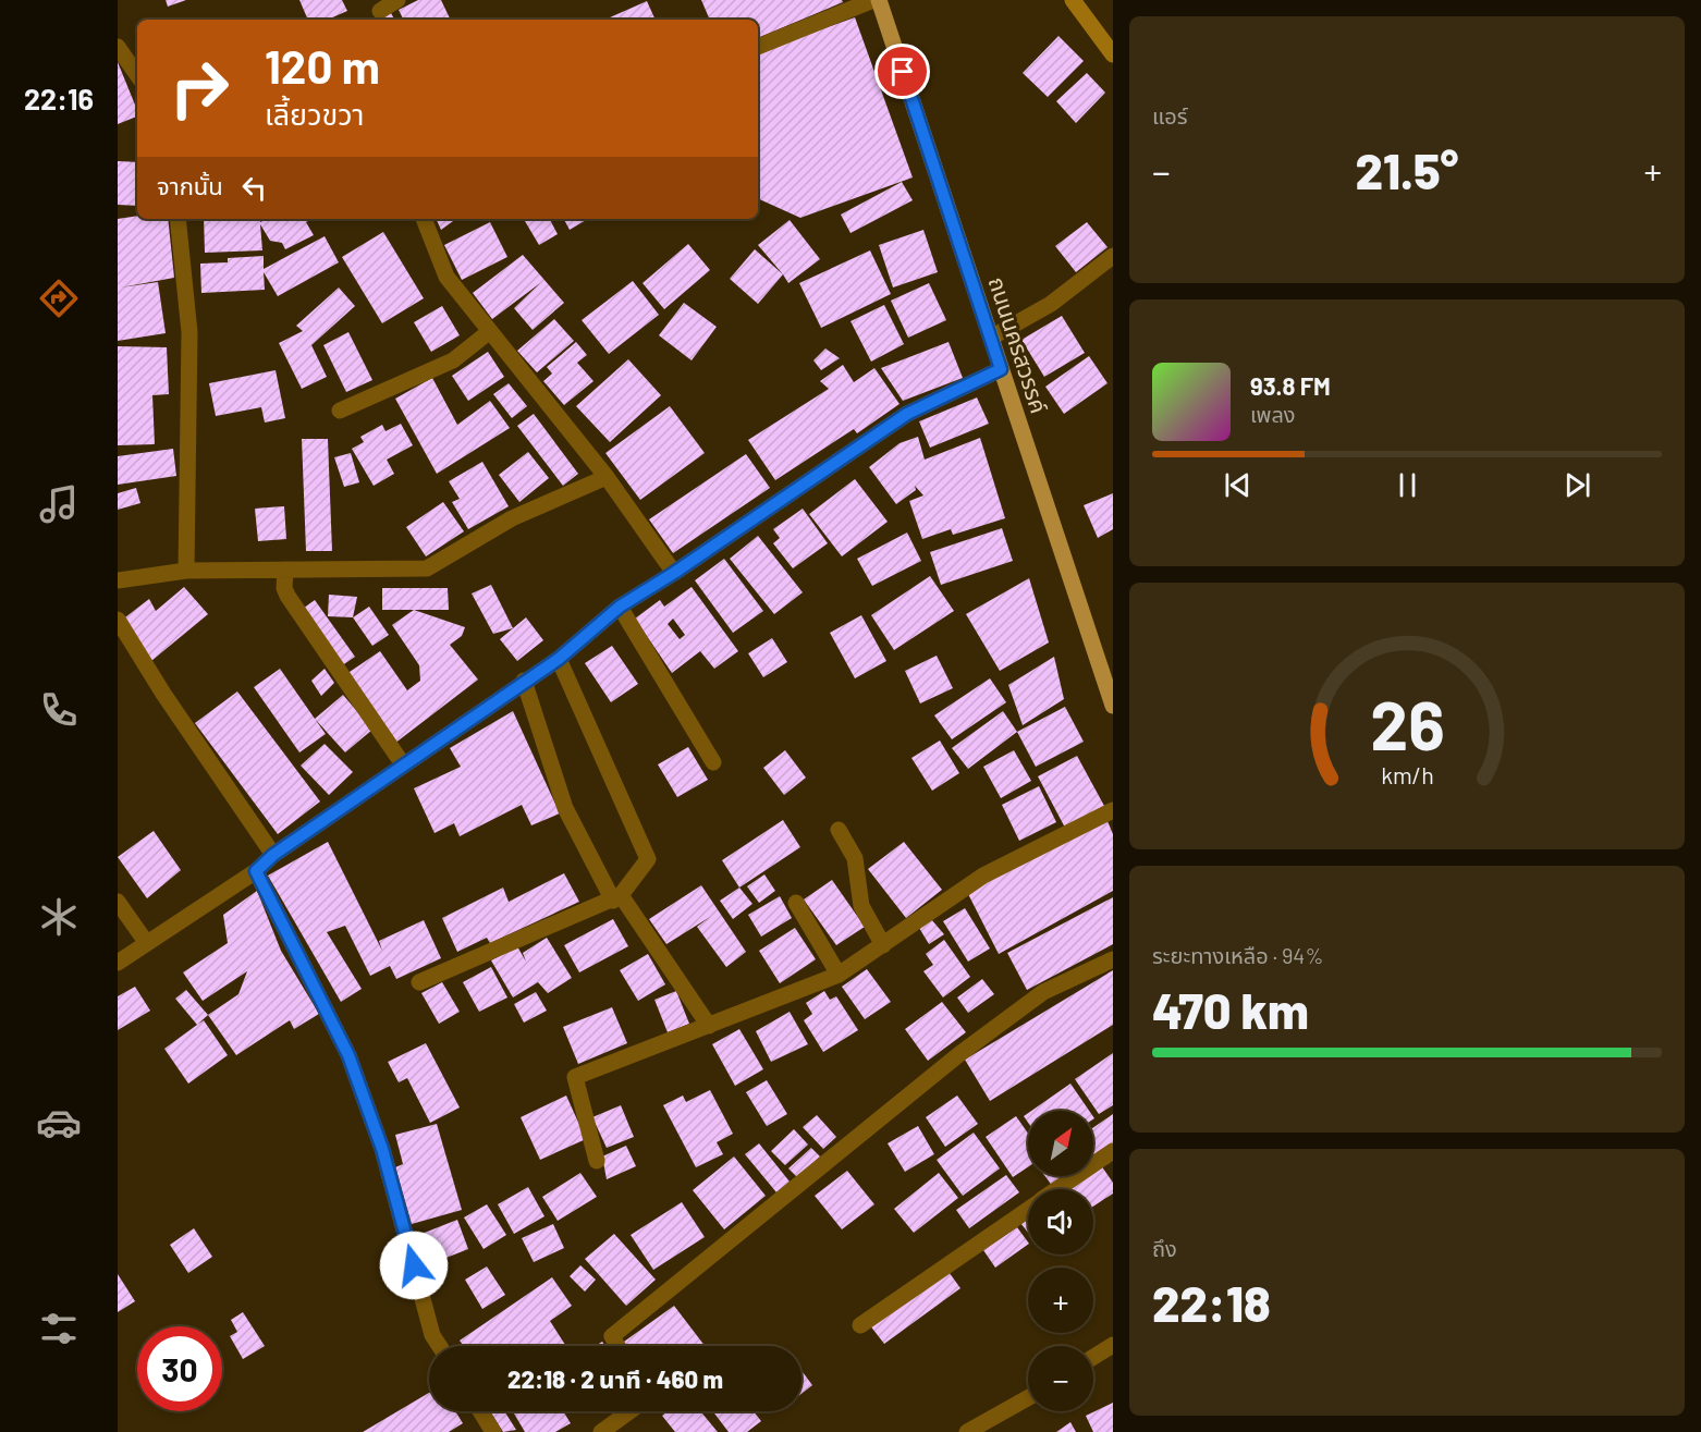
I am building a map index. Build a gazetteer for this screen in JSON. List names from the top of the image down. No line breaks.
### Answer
{"streets":{"main road":["ถนนนครสวรรค์"]},"north":"top right","page":{"tabs":"22:16","tile":["แอร์",["ระยะทางเหลือ · 94%","470 km"],["ถึง","22:18"]],"turn":["120 m","เลี้ยวขวา"],"heat":["−","21.5°","+"],"then":"จากนั้น","song":["93.8 FM","เพลง"],"map_buttons":["+","−"],"limit":"30","trip":"22:18 · 2 นาที · 460 m","gauge":["26","km/h"]}}
